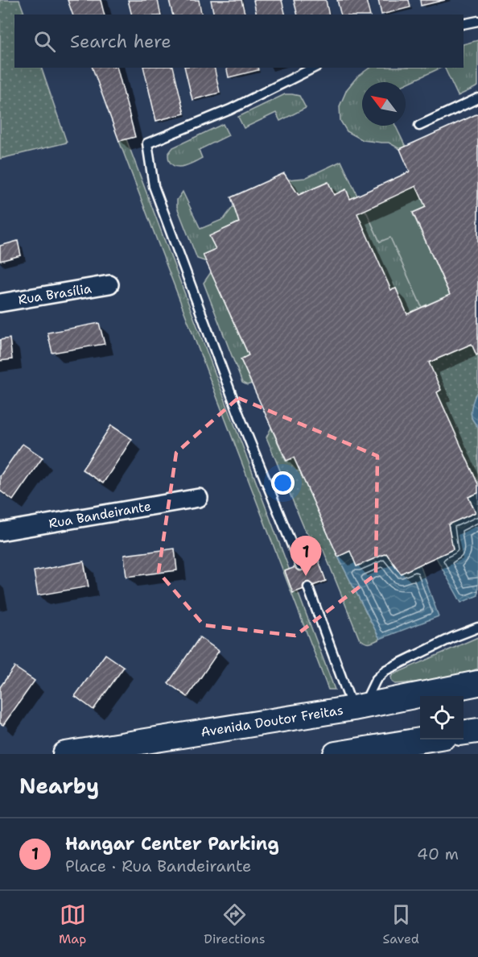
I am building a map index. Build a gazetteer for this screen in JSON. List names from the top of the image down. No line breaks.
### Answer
{"streets":{"main road":["Avenida Doutor Freitas"],"street":["Rua Brasília","Rua Bandeirante"]},"north":"top left","page":{"search":"Search here","pins":"1","heading":"Nearby","list":[{"mark":"1","name":"Hangar Center Parking","note":"Place · Rua Bandeirante","value":"40 m"}],"nav":["Map","Directions","Saved"]}}
